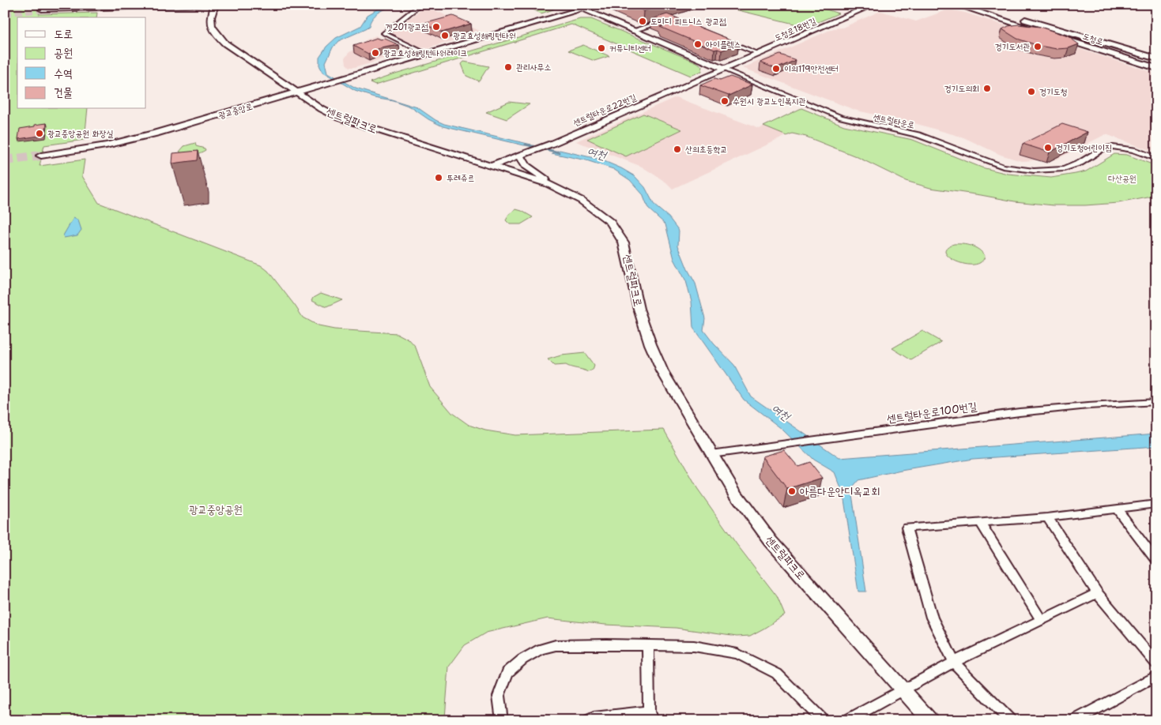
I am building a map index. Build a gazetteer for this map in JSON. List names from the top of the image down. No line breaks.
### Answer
{"streets":{"main road":["도청로","광교중앙로"],"street":["도청로18번길","센트럴타운로22번길","센트럴파크로","센트럴타운로","센트럴타운로100번길"]},"crossings":[["도청로18번길","센트럴타운로22번길"],["도청로18번길","센트럴타운로"],["센트럴타운로22번길","센트럴파크로"],["센트럴타운로22번길","센트럴타운로"],["광교중앙로","센트럴파크로"],["광교중앙로","센트럴타운로"],["센트럴파크로","센트럴타운로100번길"]],"water":["여천"],"parks":["다산공원","광교중앙공원"],"places":["도미디 피트니스 광교점","겟201광교점","광교효성해링턴타워","아이플렉스","경기도서관","커뮤니티센터","광교효성해링턴타워레이크","관리사무소","이의119안전센터","경기도의회","경기도청","수원시 광교노인복지관","광교중앙공원 화장실","경기도청어린이집","산의초등학교","뚜레쥬르","아름다운안디옥교회"],"legend":["도로","공원","수역","건물"]}
